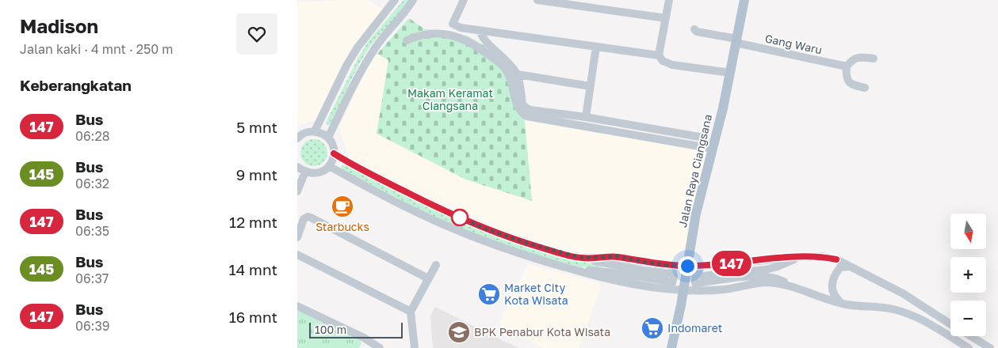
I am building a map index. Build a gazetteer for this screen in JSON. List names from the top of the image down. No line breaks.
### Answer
{"streets":{"main road":["Jalan Raya Ciangsana"],"street":["Gang Waru"]},"crossings":[["Gang Waru","Jalan Raya Ciangsana"]],"parks":["Makam Keramat Ciangsana"],"places":{"cafe":["Starbucks"],"supermarket":["Market City Kota Wisata","Indomaret"],"school or university":["BPK Penabur Kota Wisata"]},"lines":["bus line 147"],"scale_bar":"100 m","north":"bottom","page":{"heading":[["Madison","Jalan kaki · 4 mnt · 250 m"],"Keberangkatan"],"on_map":"147","list":[{"mark":"147","name":"Bus","note":"06:28","value":"5 mnt"},{"mark":"145","name":"Bus","note":"06:32","value":"9 mnt"},{"mark":"147","name":"Bus","note":"06:35","value":"12 mnt"},{"mark":"145","name":"Bus","note":"06:37","value":"14 mnt"},{"mark":"147","name":"Bus","note":"06:39","value":"16 mnt"}],"map_buttons":["+","−"],"scale":"100 m"}}
